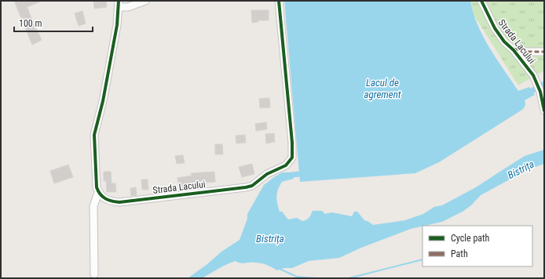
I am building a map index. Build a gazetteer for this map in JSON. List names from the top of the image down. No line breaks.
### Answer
{"streets":{"street":["Strada Lacului"]},"water":["Lacul de agrement","Bistrița"],"legend":["Cycle path","Path"],"scale_bar":"100 m"}
